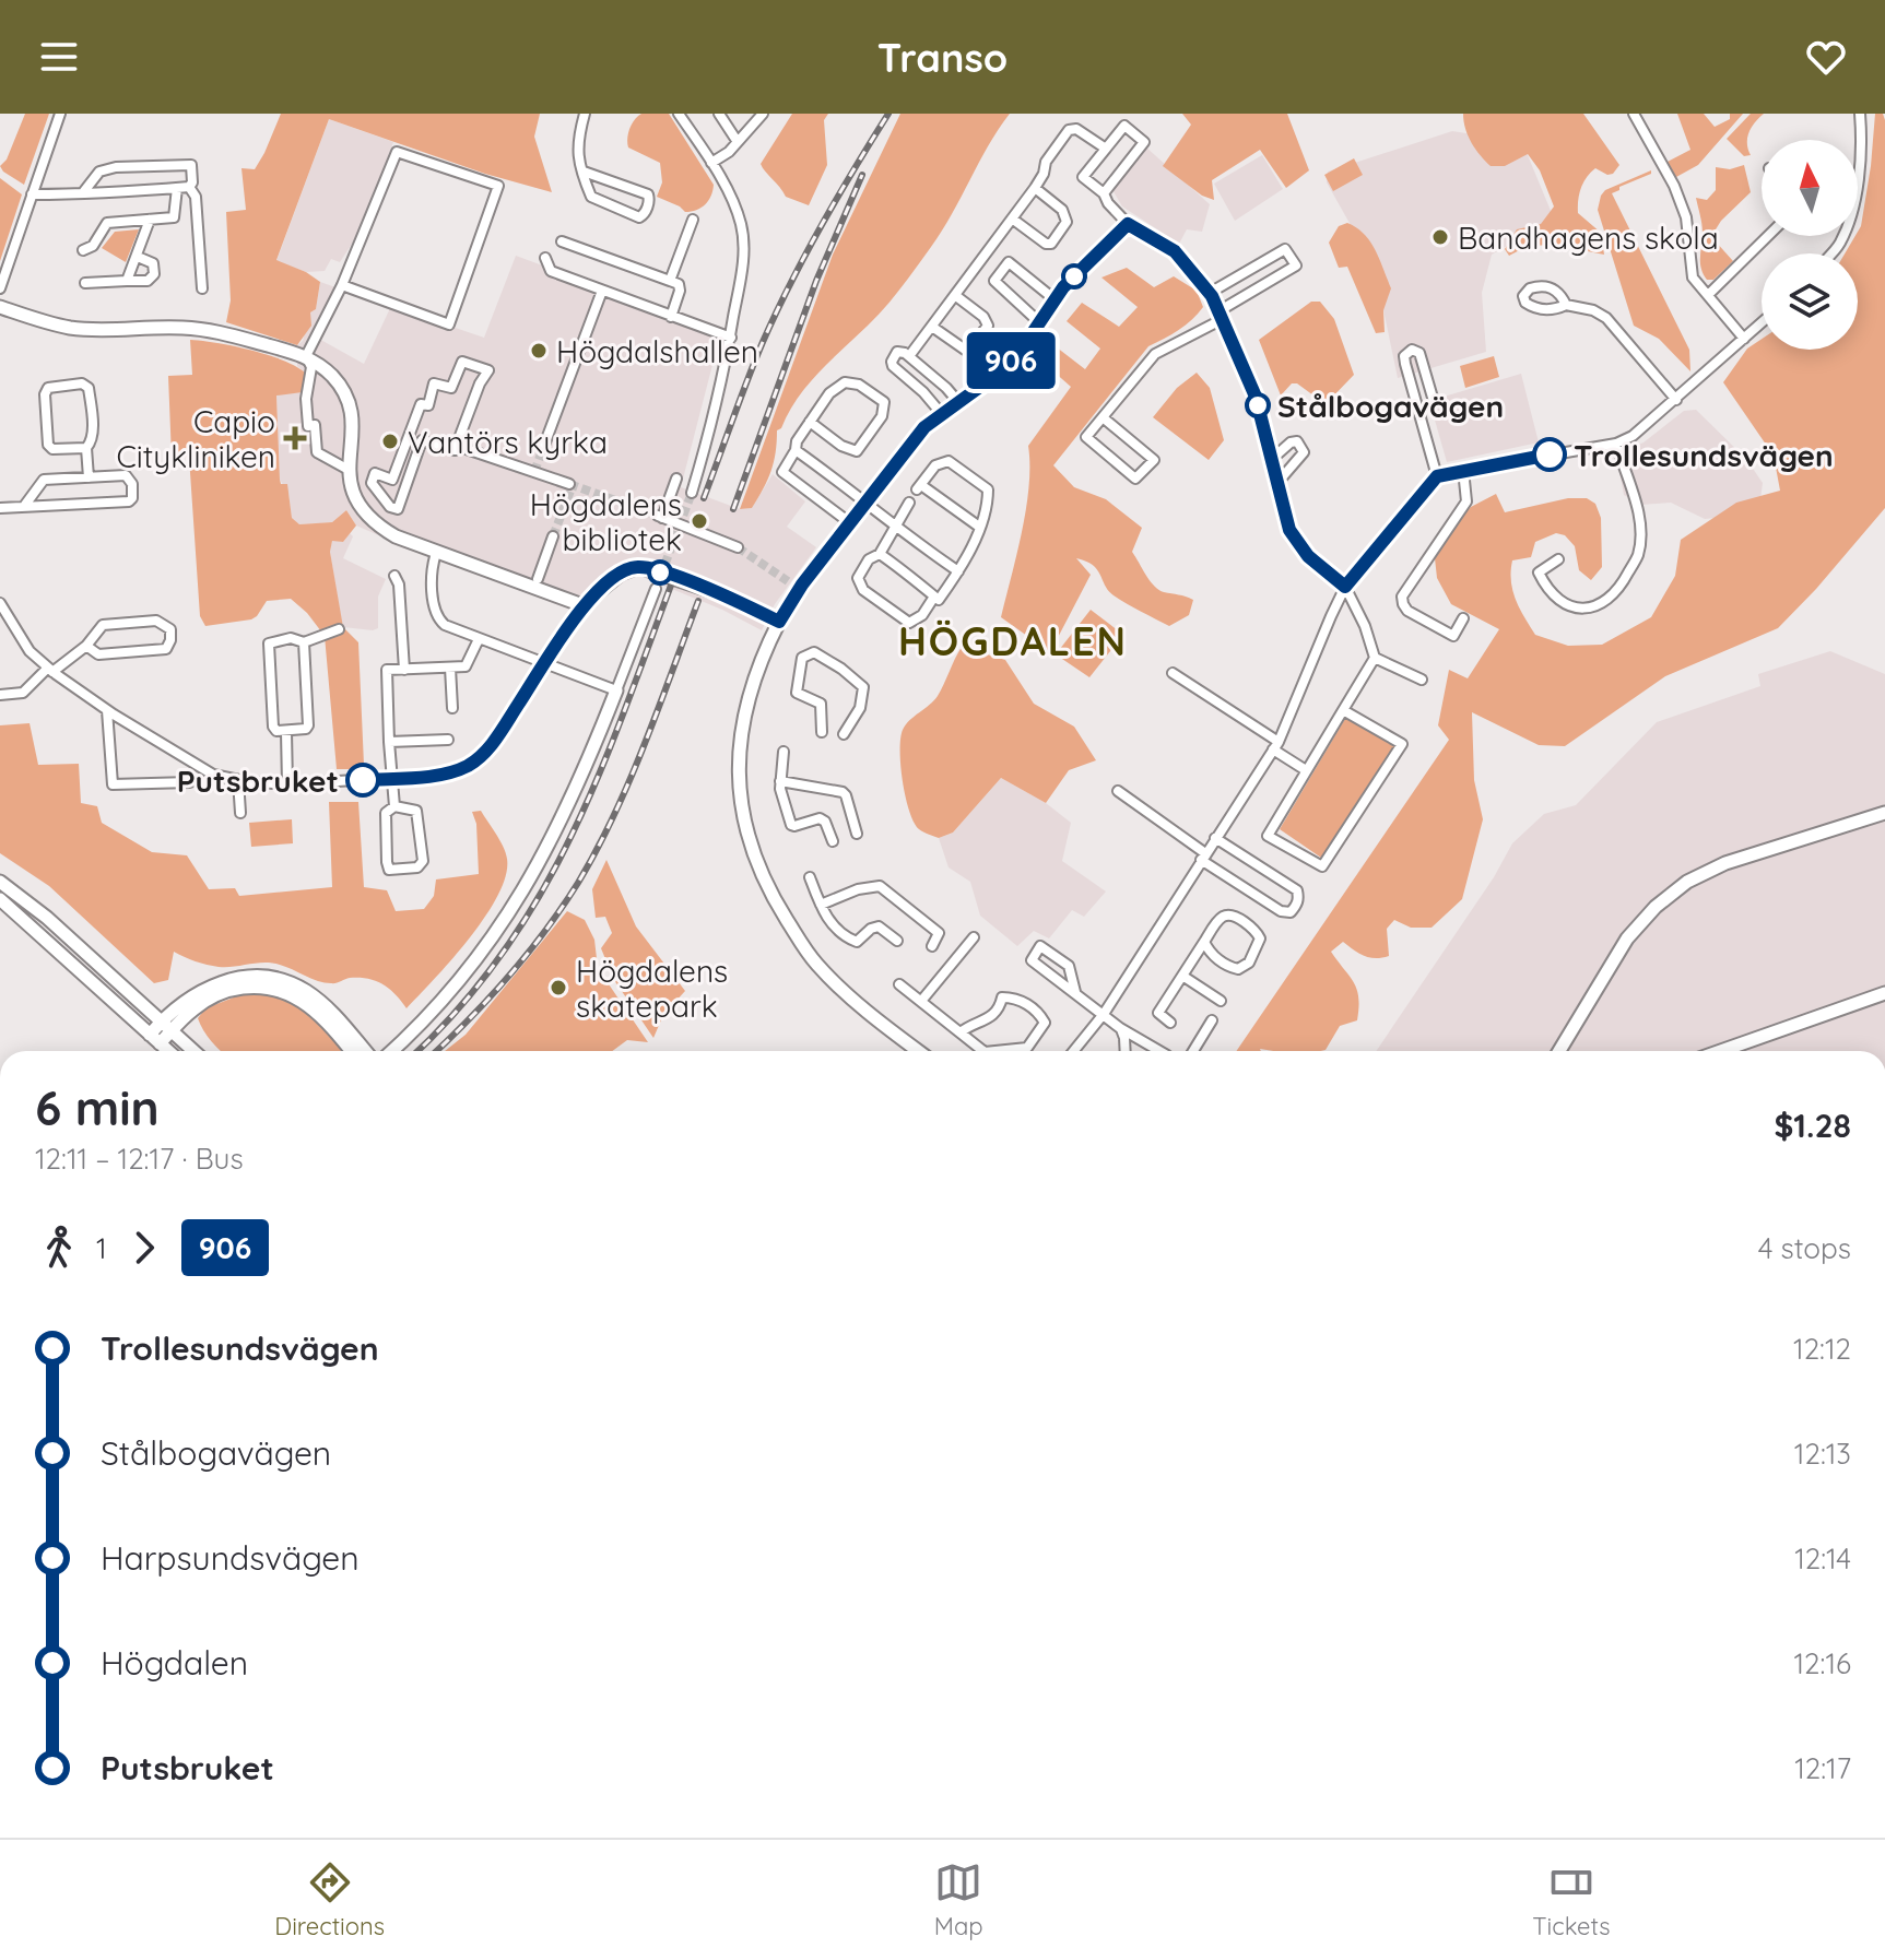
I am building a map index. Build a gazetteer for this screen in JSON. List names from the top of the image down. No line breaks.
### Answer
{"districts":["HÖGDALEN"],"places":{"other":["Bandhagens skola","Högdalshallen","Stålbogavägen","Vantörs kyrka","Trollesundsvägen","Högdalens bibliotek","Putsbruket","Högdalens skatepark"],"health":["Capio Citykliniken"]},"lines":["bus line 906"],"north":"top","page":{"header":"Transo","on_map":"906","heading":["6 min","12:11 – 12:17 · Bus","$1.28"],"legs":["1","906","4 stops"],"list":[{"name":"Trollesundsvägen","value":"12:12"},{"name":"Stålbogavägen","value":"12:13"},{"name":"Harpsundsvägen","value":"12:14"},{"name":"Högdalen","value":"12:16"},{"name":"Putsbruket","value":"12:17"}],"tabs":["Directions","Map","Tickets"]}}
